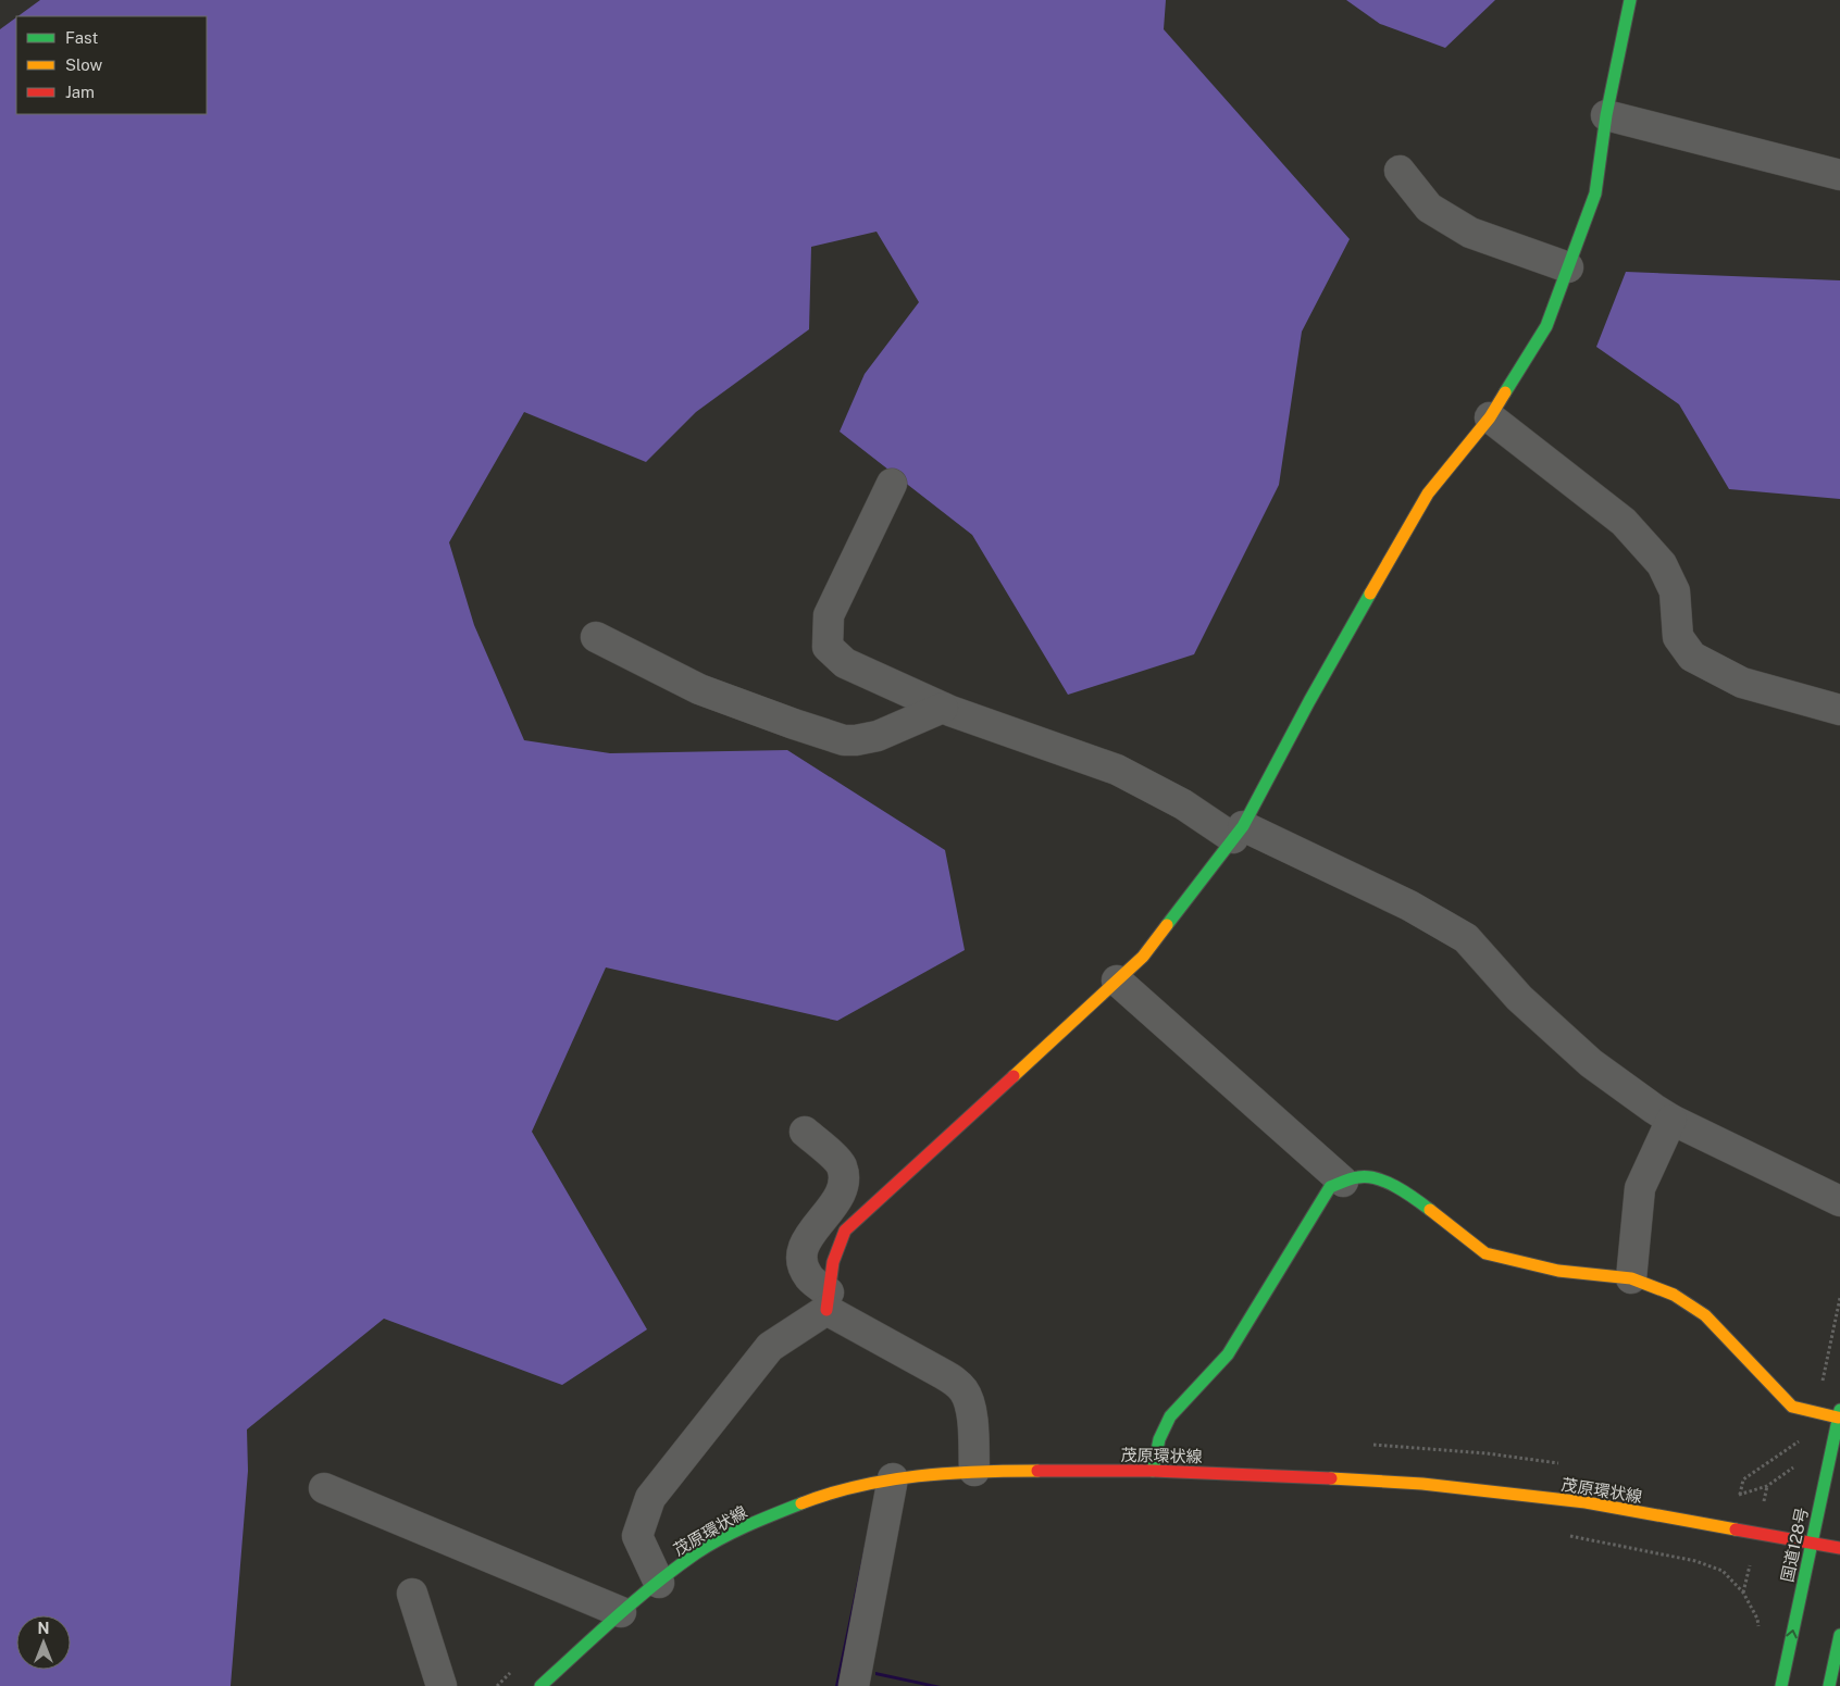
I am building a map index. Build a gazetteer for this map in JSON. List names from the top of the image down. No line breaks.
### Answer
{"streets":{"main road":["茂原環状線","国道128号"]},"crossings":[["茂原環状線","国道128号"]],"legend":["Fast","Slow","Jam"],"north":"top"}
